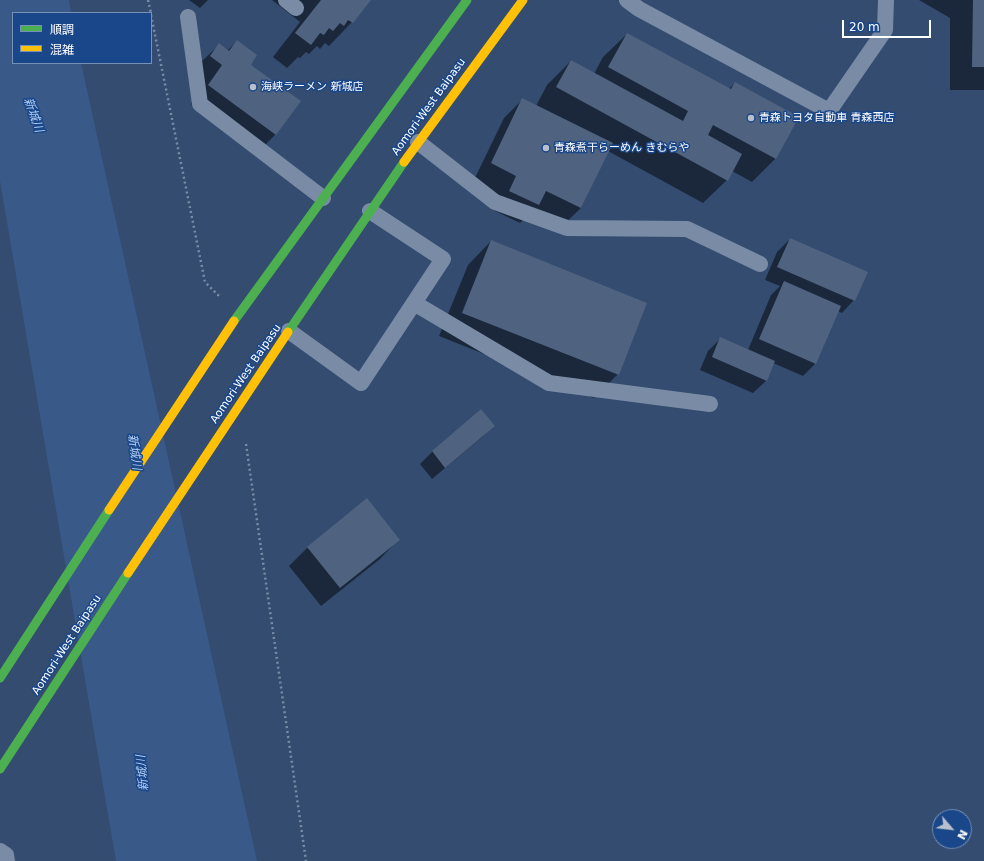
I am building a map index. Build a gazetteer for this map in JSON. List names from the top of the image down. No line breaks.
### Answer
{"streets":{"highway":["Aomori-West Baipasu"]},"water":["新城川"],"places":["海峡ラーメン 新城店","青森トヨタ自動車 青森西店","青森煮干らーめん きむらや"],"legend":["順調","混雑"],"scale_bar":"20 m","north":"bottom right"}
